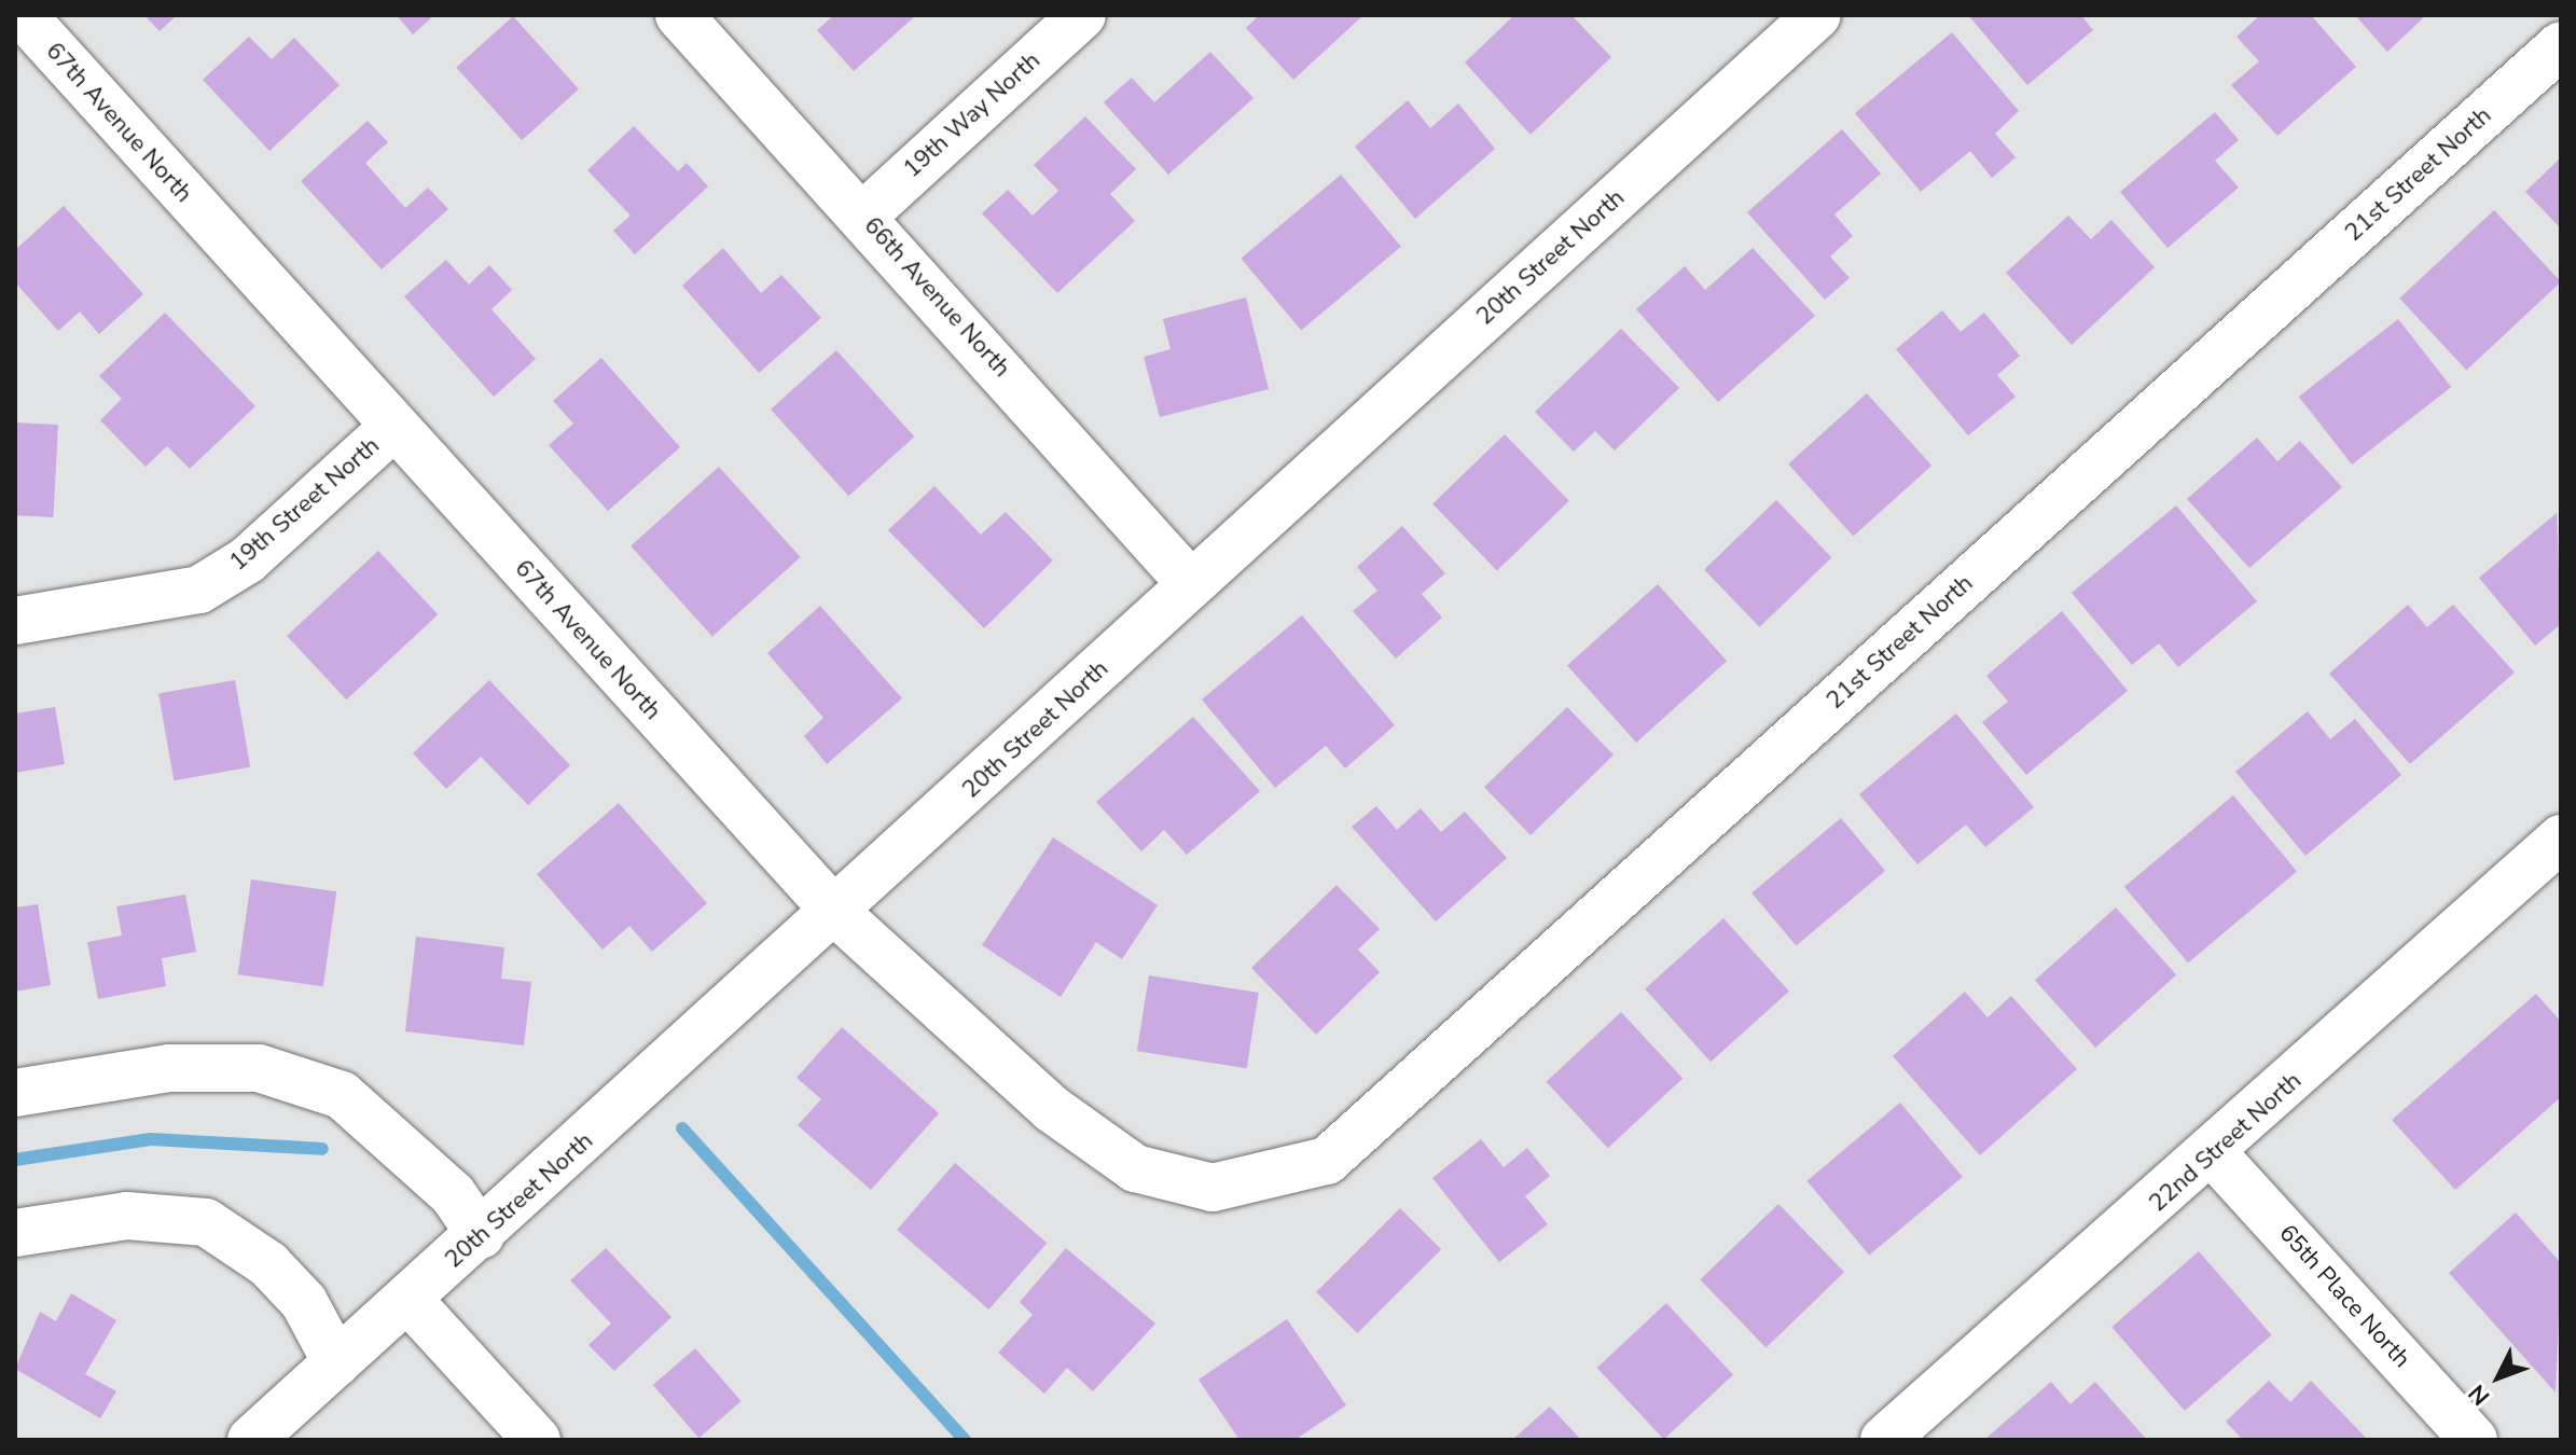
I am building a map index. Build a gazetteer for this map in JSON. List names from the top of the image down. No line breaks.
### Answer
{"streets":{"street":["19th Way North","67th Avenue North","21st Street North","20th Street North","66th Avenue North","19th Street North","22nd Street North","65th Place North"]},"crossings":[["19th Way North","66th Avenue North"],["67th Avenue North","21st Street North"],["67th Avenue North","20th Street North"],["67th Avenue North","19th Street North"],["20th Street North","66th Avenue North"],["22nd Street North","65th Place North"]],"north":"bottom left"}
